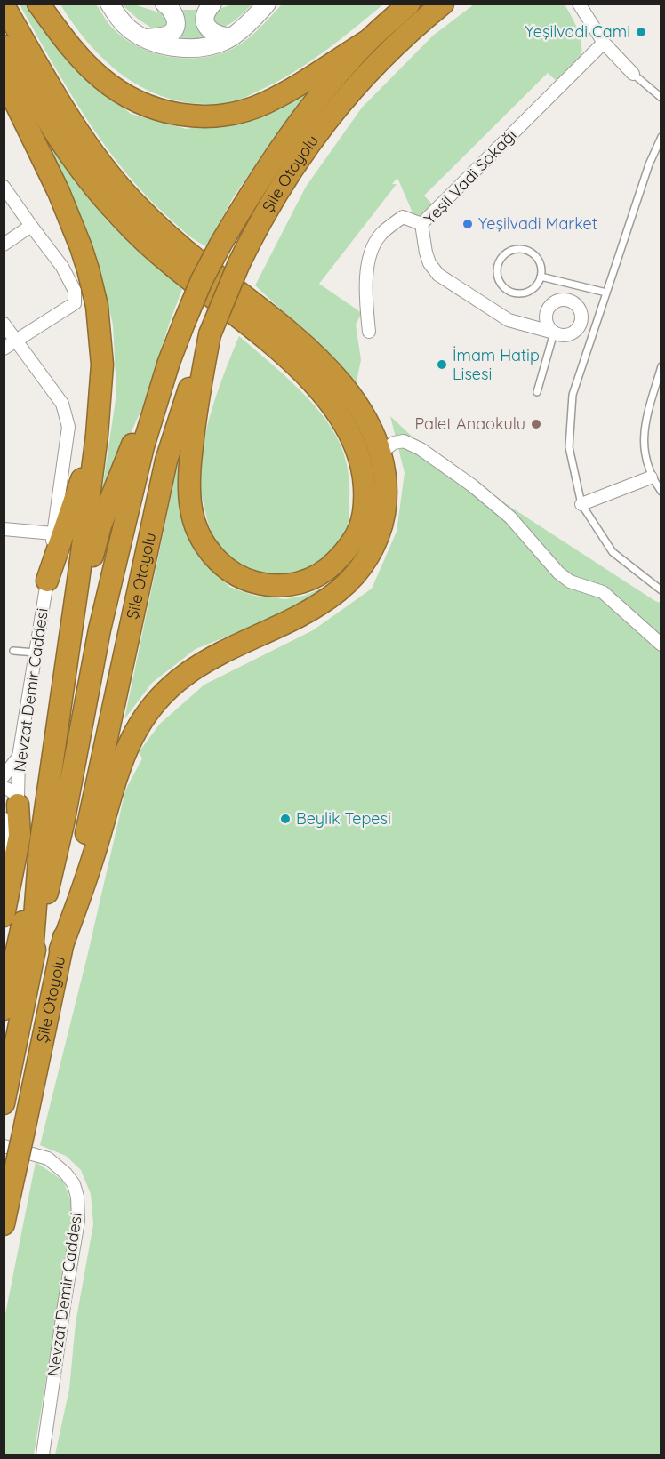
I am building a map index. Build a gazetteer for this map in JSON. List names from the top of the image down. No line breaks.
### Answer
{"streets":{"highway":["Şile Otoyolu"],"street":["Yeşil Vadi Sokağı","Nevzat Demir Caddesi"]},"places":["Yeşilvadi Cami","Yeşilvadi Market","İmam Hatip Lisesi","Palet Anaokulu","Beylik Tepesi"]}
